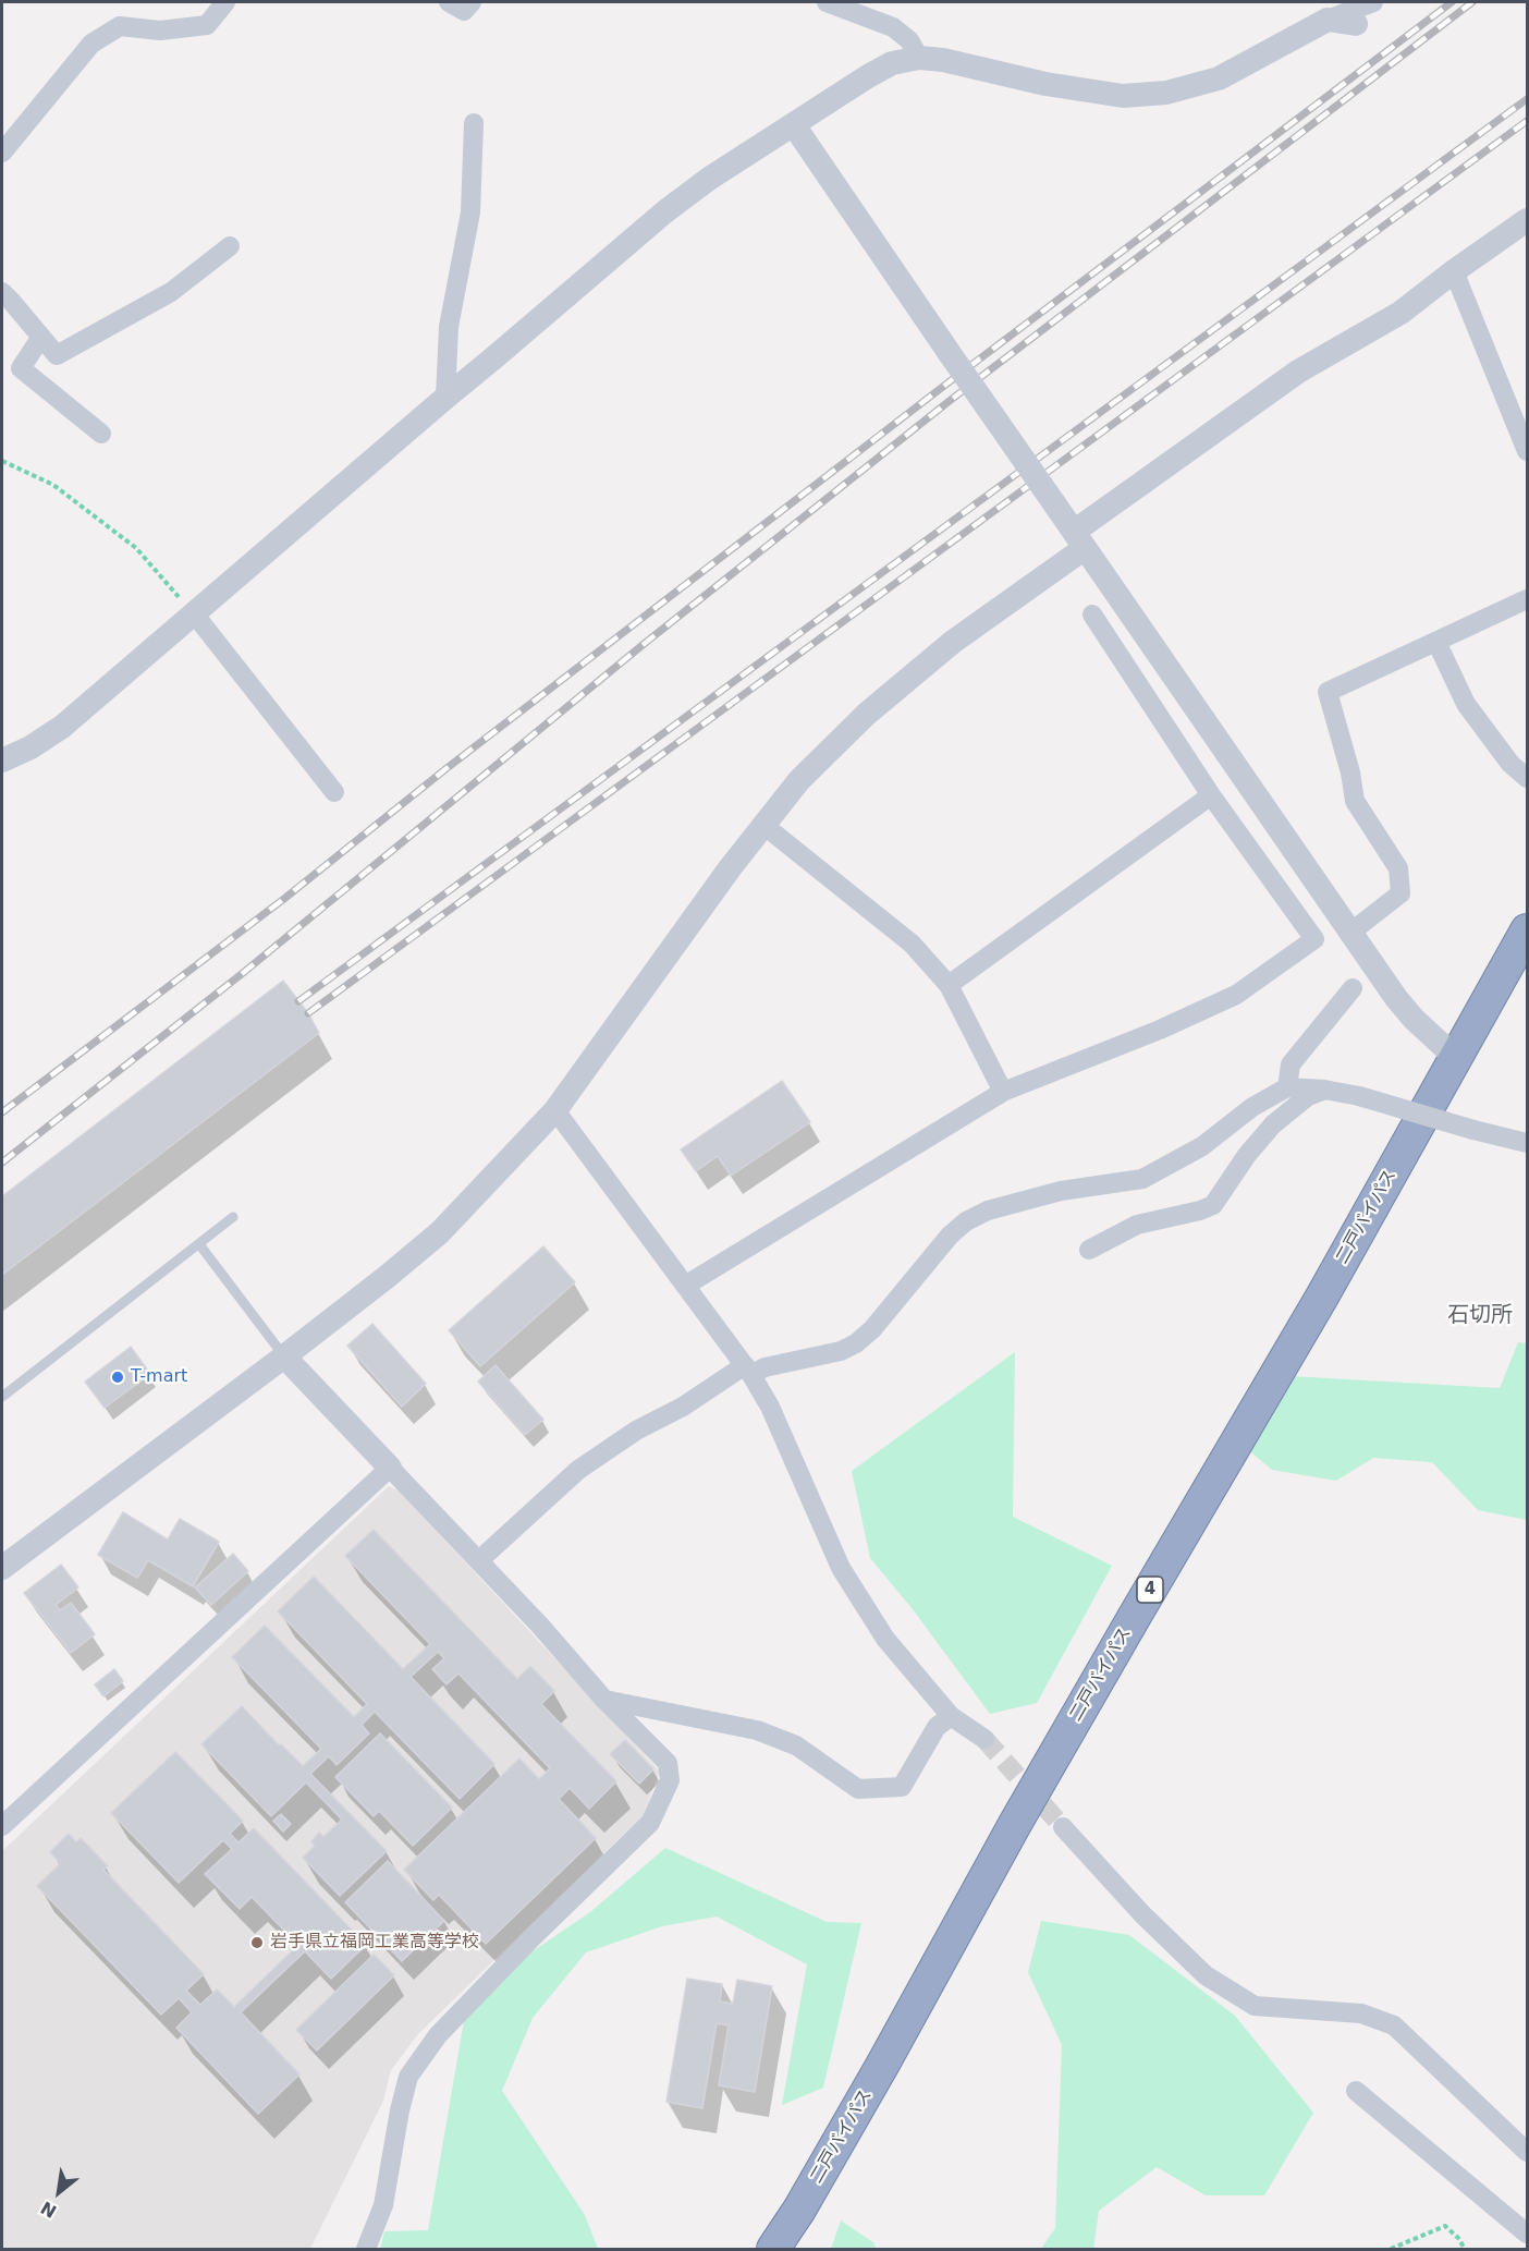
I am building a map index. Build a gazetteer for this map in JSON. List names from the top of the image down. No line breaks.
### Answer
{"streets":{"highway":["二戸バイパス","4"]},"districts":["石切所"],"places":["T-mart","岩手県立福岡工業高等学校"],"north":"bottom left"}
